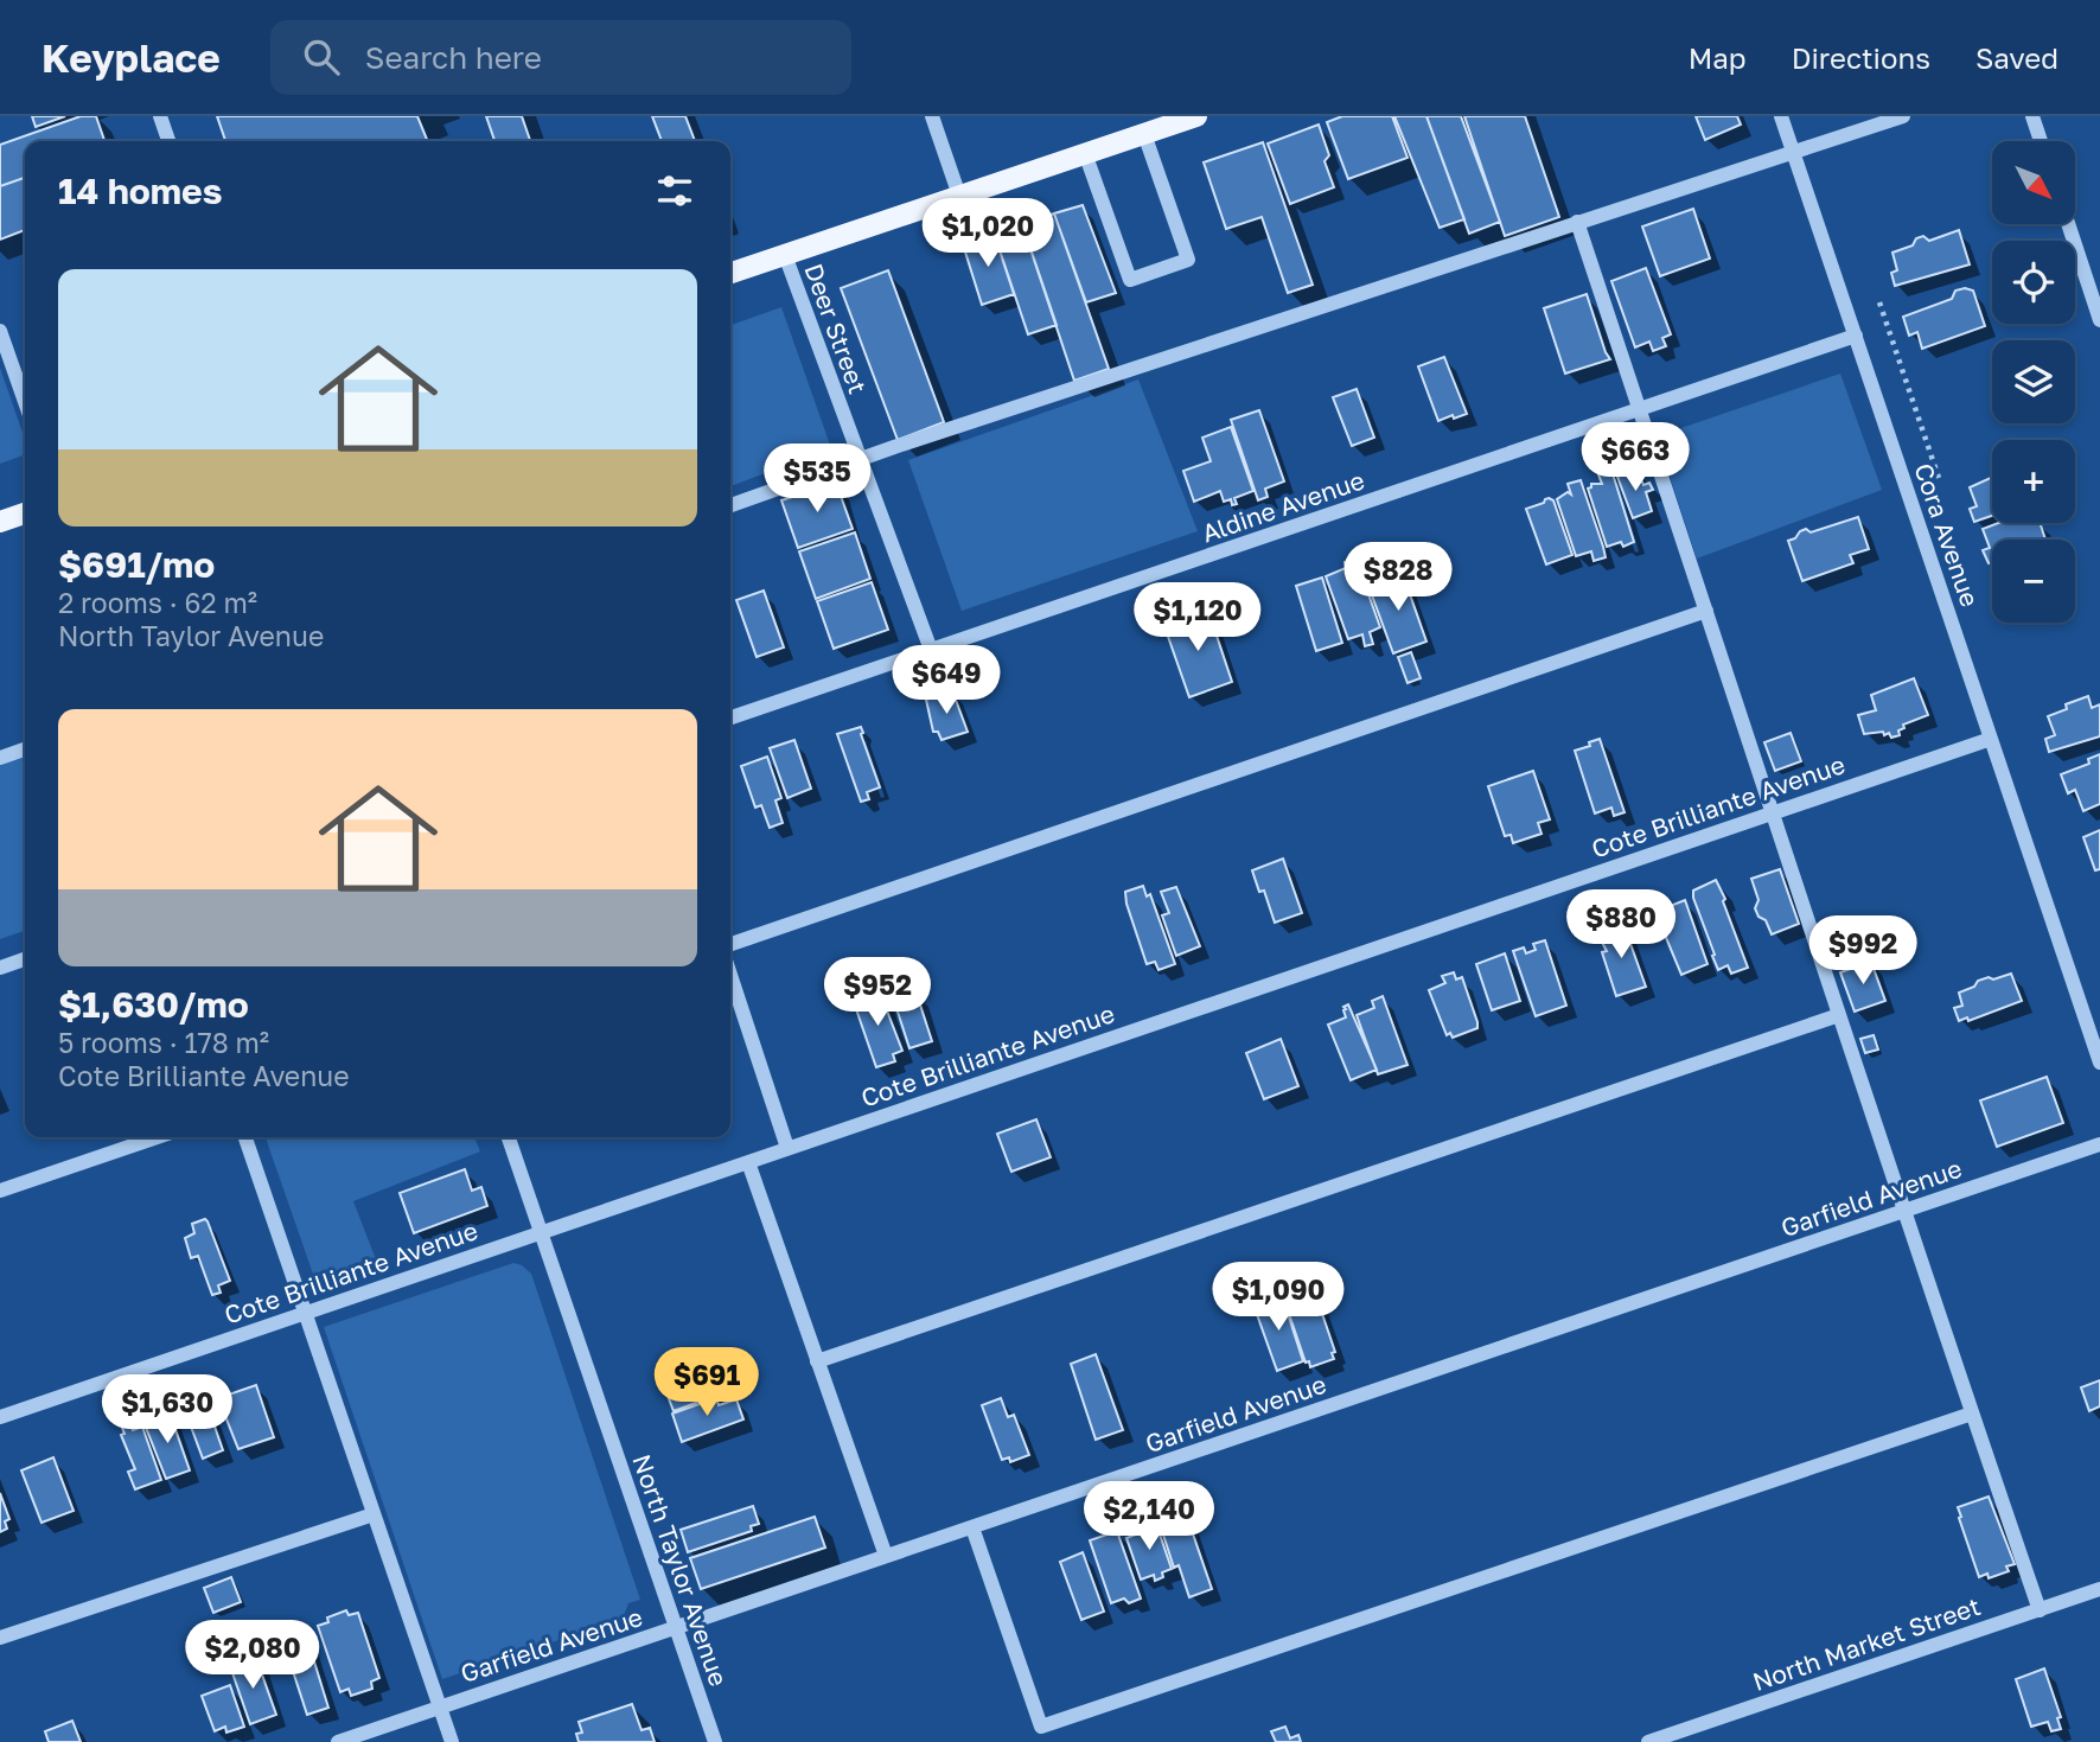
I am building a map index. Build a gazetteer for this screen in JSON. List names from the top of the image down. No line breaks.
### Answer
{"streets":{"street":["Deer Street","Aldine Avenue","Cora Avenue","Cote Brilliante Avenue","Garfield Avenue","North Taylor Avenue","North Market Street"]},"crossings":[["Deer Street","Aldine Avenue"],["Aldine Avenue","Cora Avenue"],["Cora Avenue","Cote Brilliante Avenue"],["Cote Brilliante Avenue","North Taylor Avenue"],["Garfield Avenue","North Taylor Avenue"]],"north":"bottom right","page":{"header":"Keyplace","search":"Search here","nav":["Map","Directions","Saved"],"map_buttons":["+","−"],"heading":"14 homes","price":["$1,020","$663","$535","$828","$1,120","$649","$880","$992","$952","$1,090","$691","$1,630","$2,140","$2,080"],"list":[{"name":"$691/mo","note":"2 rooms · 62 m² · North Taylor Avenue"},{"name":"$1,630/mo","note":"5 rooms · 178 m² · Cote Brilliante Avenue"}]}}
